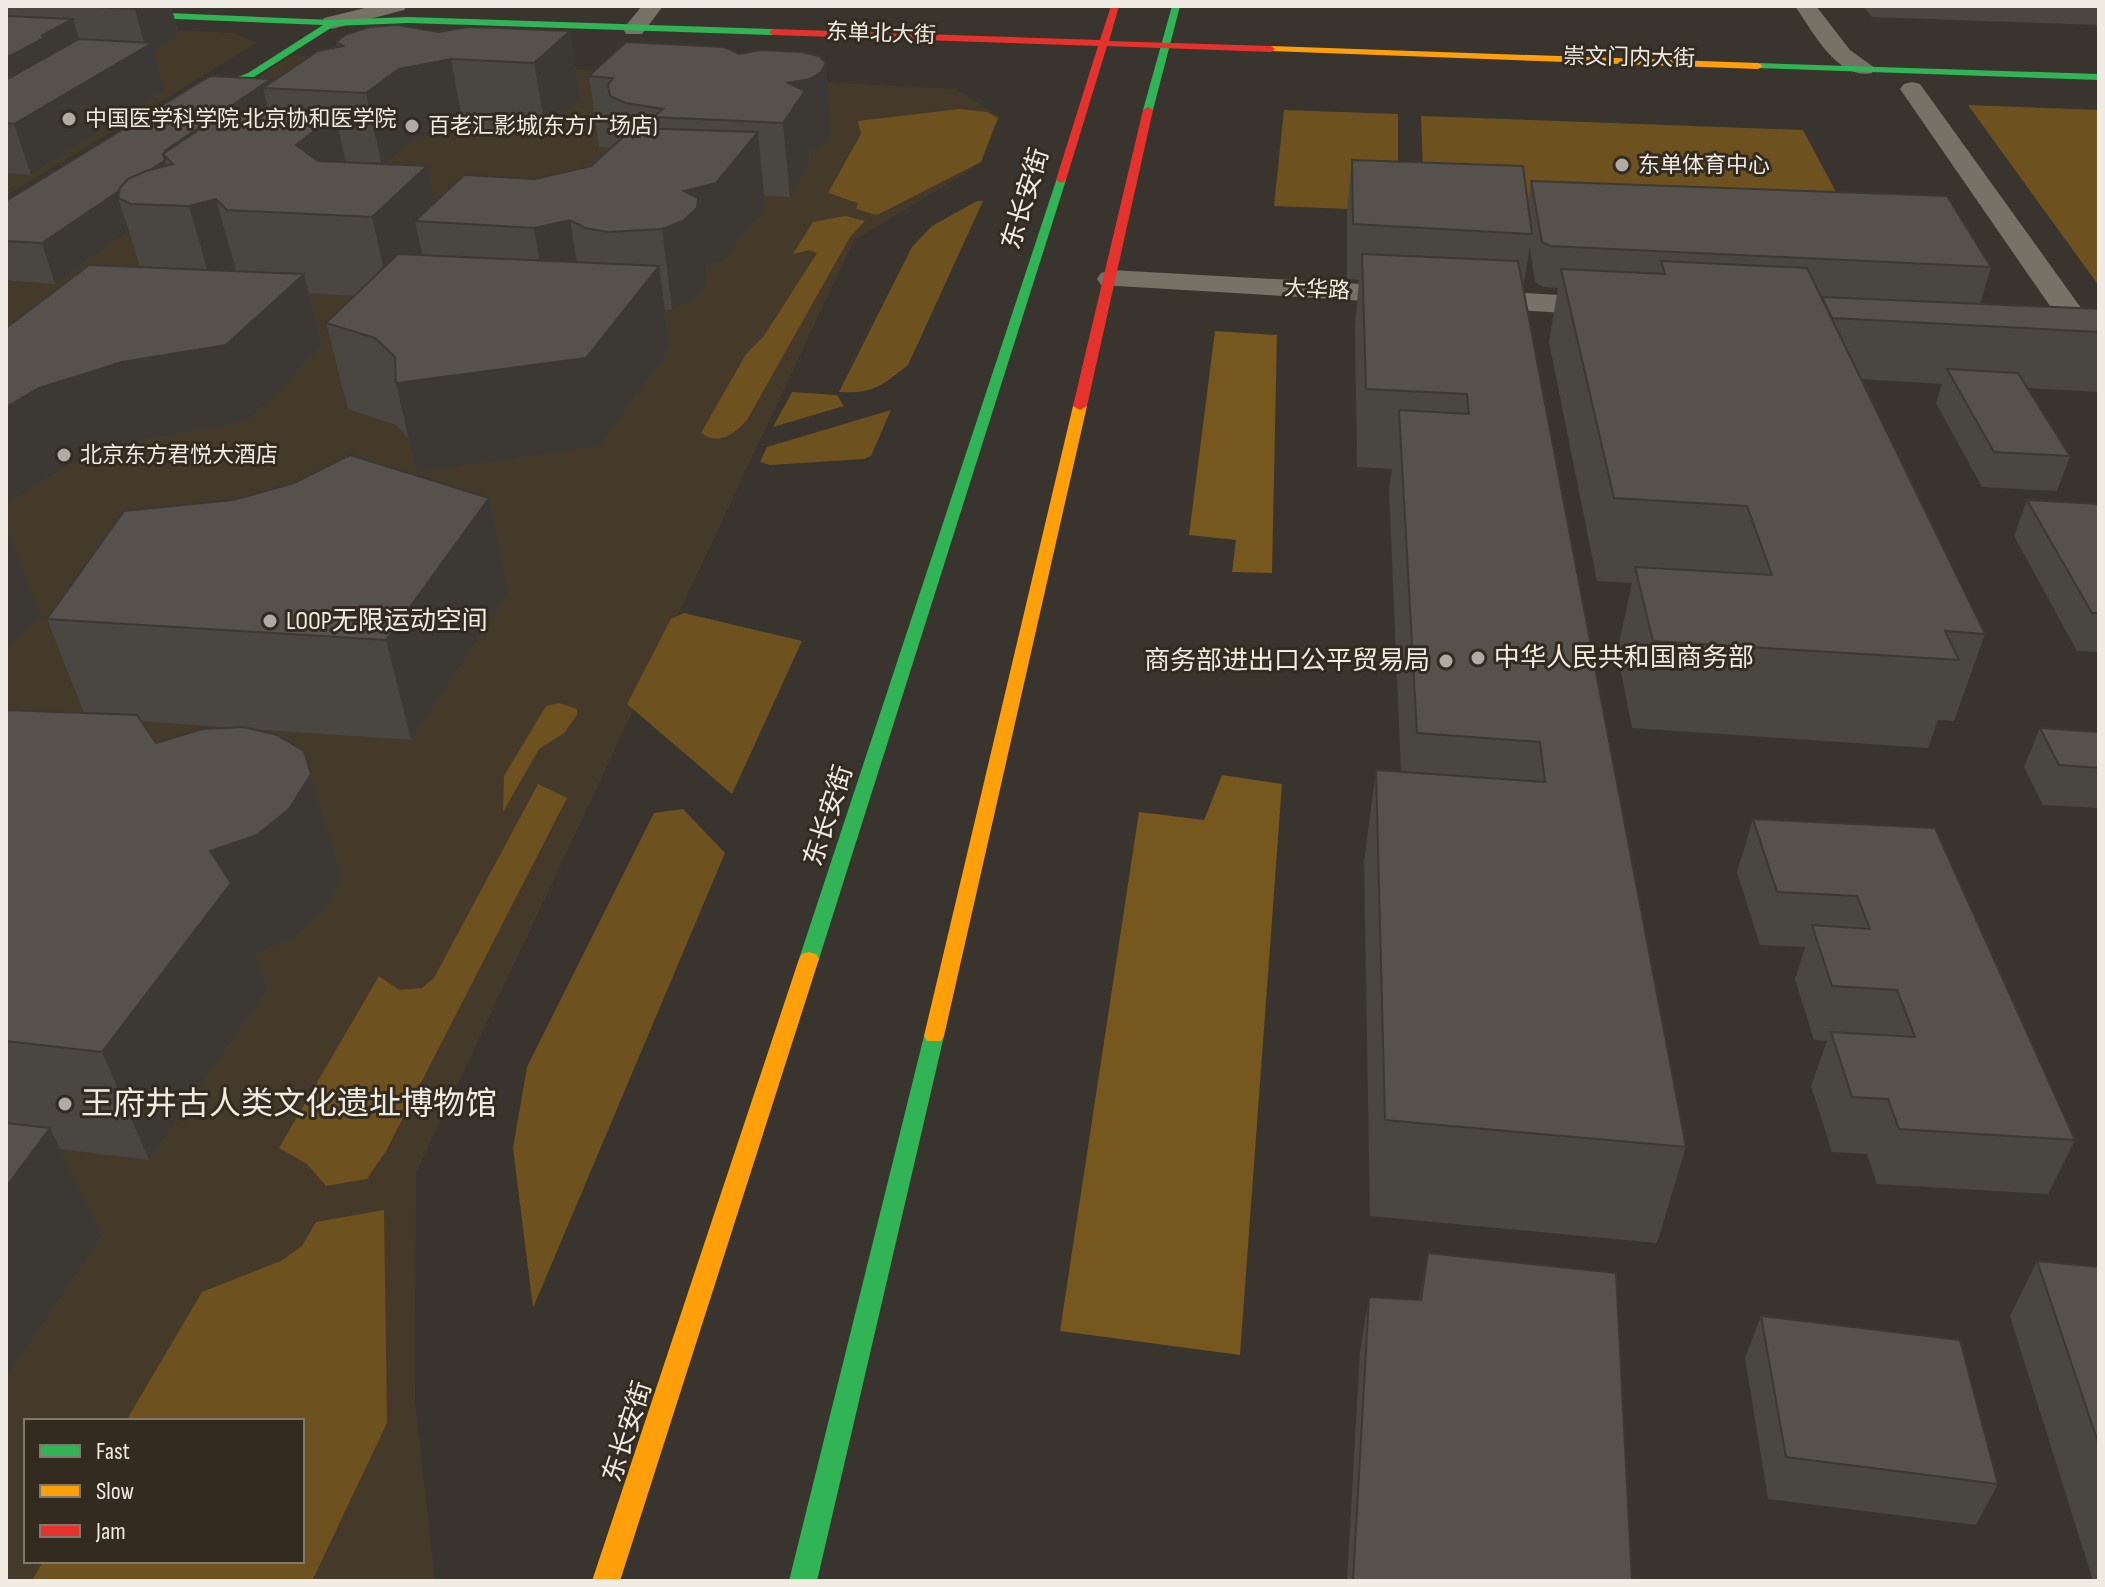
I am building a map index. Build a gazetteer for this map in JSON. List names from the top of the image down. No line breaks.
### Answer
{"streets":{"main road":["东单北大街","崇文门内大街","东长安街"],"street":["大华路"]},"crossings":[["东单北大街","崇文门内大街"],["东单北大街","东长安街"]],"places":["中国医学科学院 北京协和医学院","百老汇影城(东方广场店)","东单体育中心","北京东方君悦大酒店","LOOP无限运动空间","中华人民共和国商务部","商务部进出口公平贸易局","王府井古人类文化遗址博物馆"],"legend":["Fast","Slow","Jam"]}
